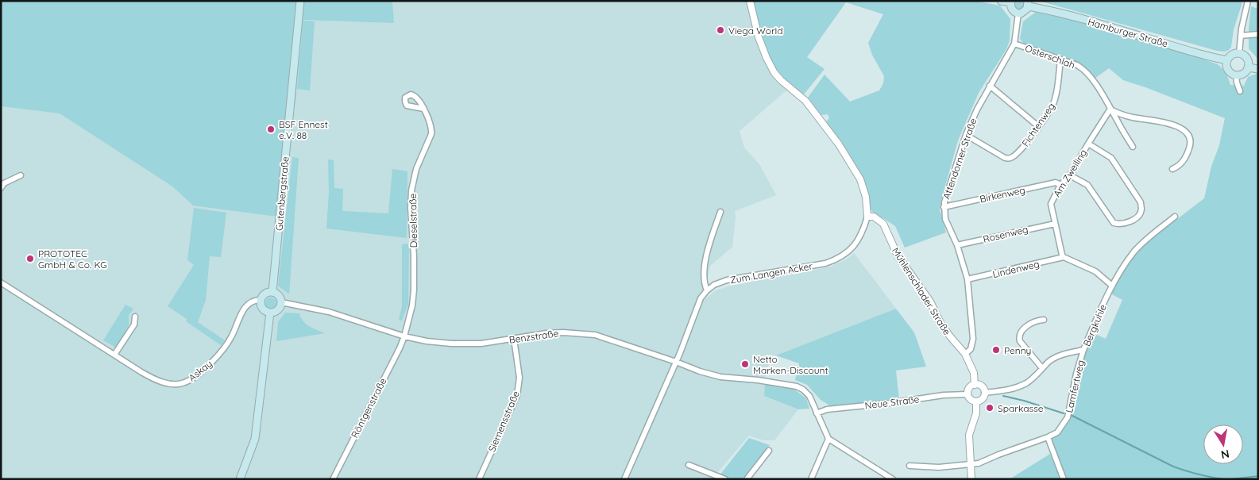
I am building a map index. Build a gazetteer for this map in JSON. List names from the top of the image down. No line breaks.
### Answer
{"streets":{"main road":["Hamburger Straße","Gutenbergstraße"],"street":["Osterschlah","Fichtenweg","Attendorner Straße","Am Zweiling","Birkenweg","Dieselstraße","Rosenweg","Lindenweg","Zum Langen Acker","Mühlenschlader Straße","Bergkuhle","Benzstraße","Askay","Lamfertweg","Neue Straße","Röntgenstraße","Siemensstraße"]},"crossings":[["Osterschlah","Fichtenweg"],["Osterschlah","Attendorner Straße"],["Osterschlah","Am Zweiling"],["Fichtenweg","Attendorner Straße"],["Attendorner Straße","Birkenweg"],["Attendorner Straße","Rosenweg"],["Attendorner Straße","Lindenweg"],["Attendorner Straße","Mühlenschlader Straße"],["Am Zweiling","Birkenweg"],["Am Zweiling","Rosenweg"],["Am Zweiling","Lindenweg"],["Gutenbergstraße","Benzstraße"],["Gutenbergstraße","Askay"],["Dieselstraße","Benzstraße"],["Dieselstraße","Röntgenstraße"],["Zum Langen Acker","Mühlenschlader Straße"],["Mühlenschlader Straße","Bergkuhle"],["Mühlenschlader Straße","Neue Straße"],["Bergkuhle","Lamfertweg"],["Bergkuhle","Neue Straße"],["Benzstraße","Askay"],["Benzstraße","Neue Straße"],["Benzstraße","Röntgenstraße"],["Benzstraße","Siemensstraße"]],"places":["Viega World","BSF Ennest e.V. 88","PROTOTEC GmbH & Co. KG","Penny","Netto Marken-Discount","Sparkasse"],"north":"bottom"}
